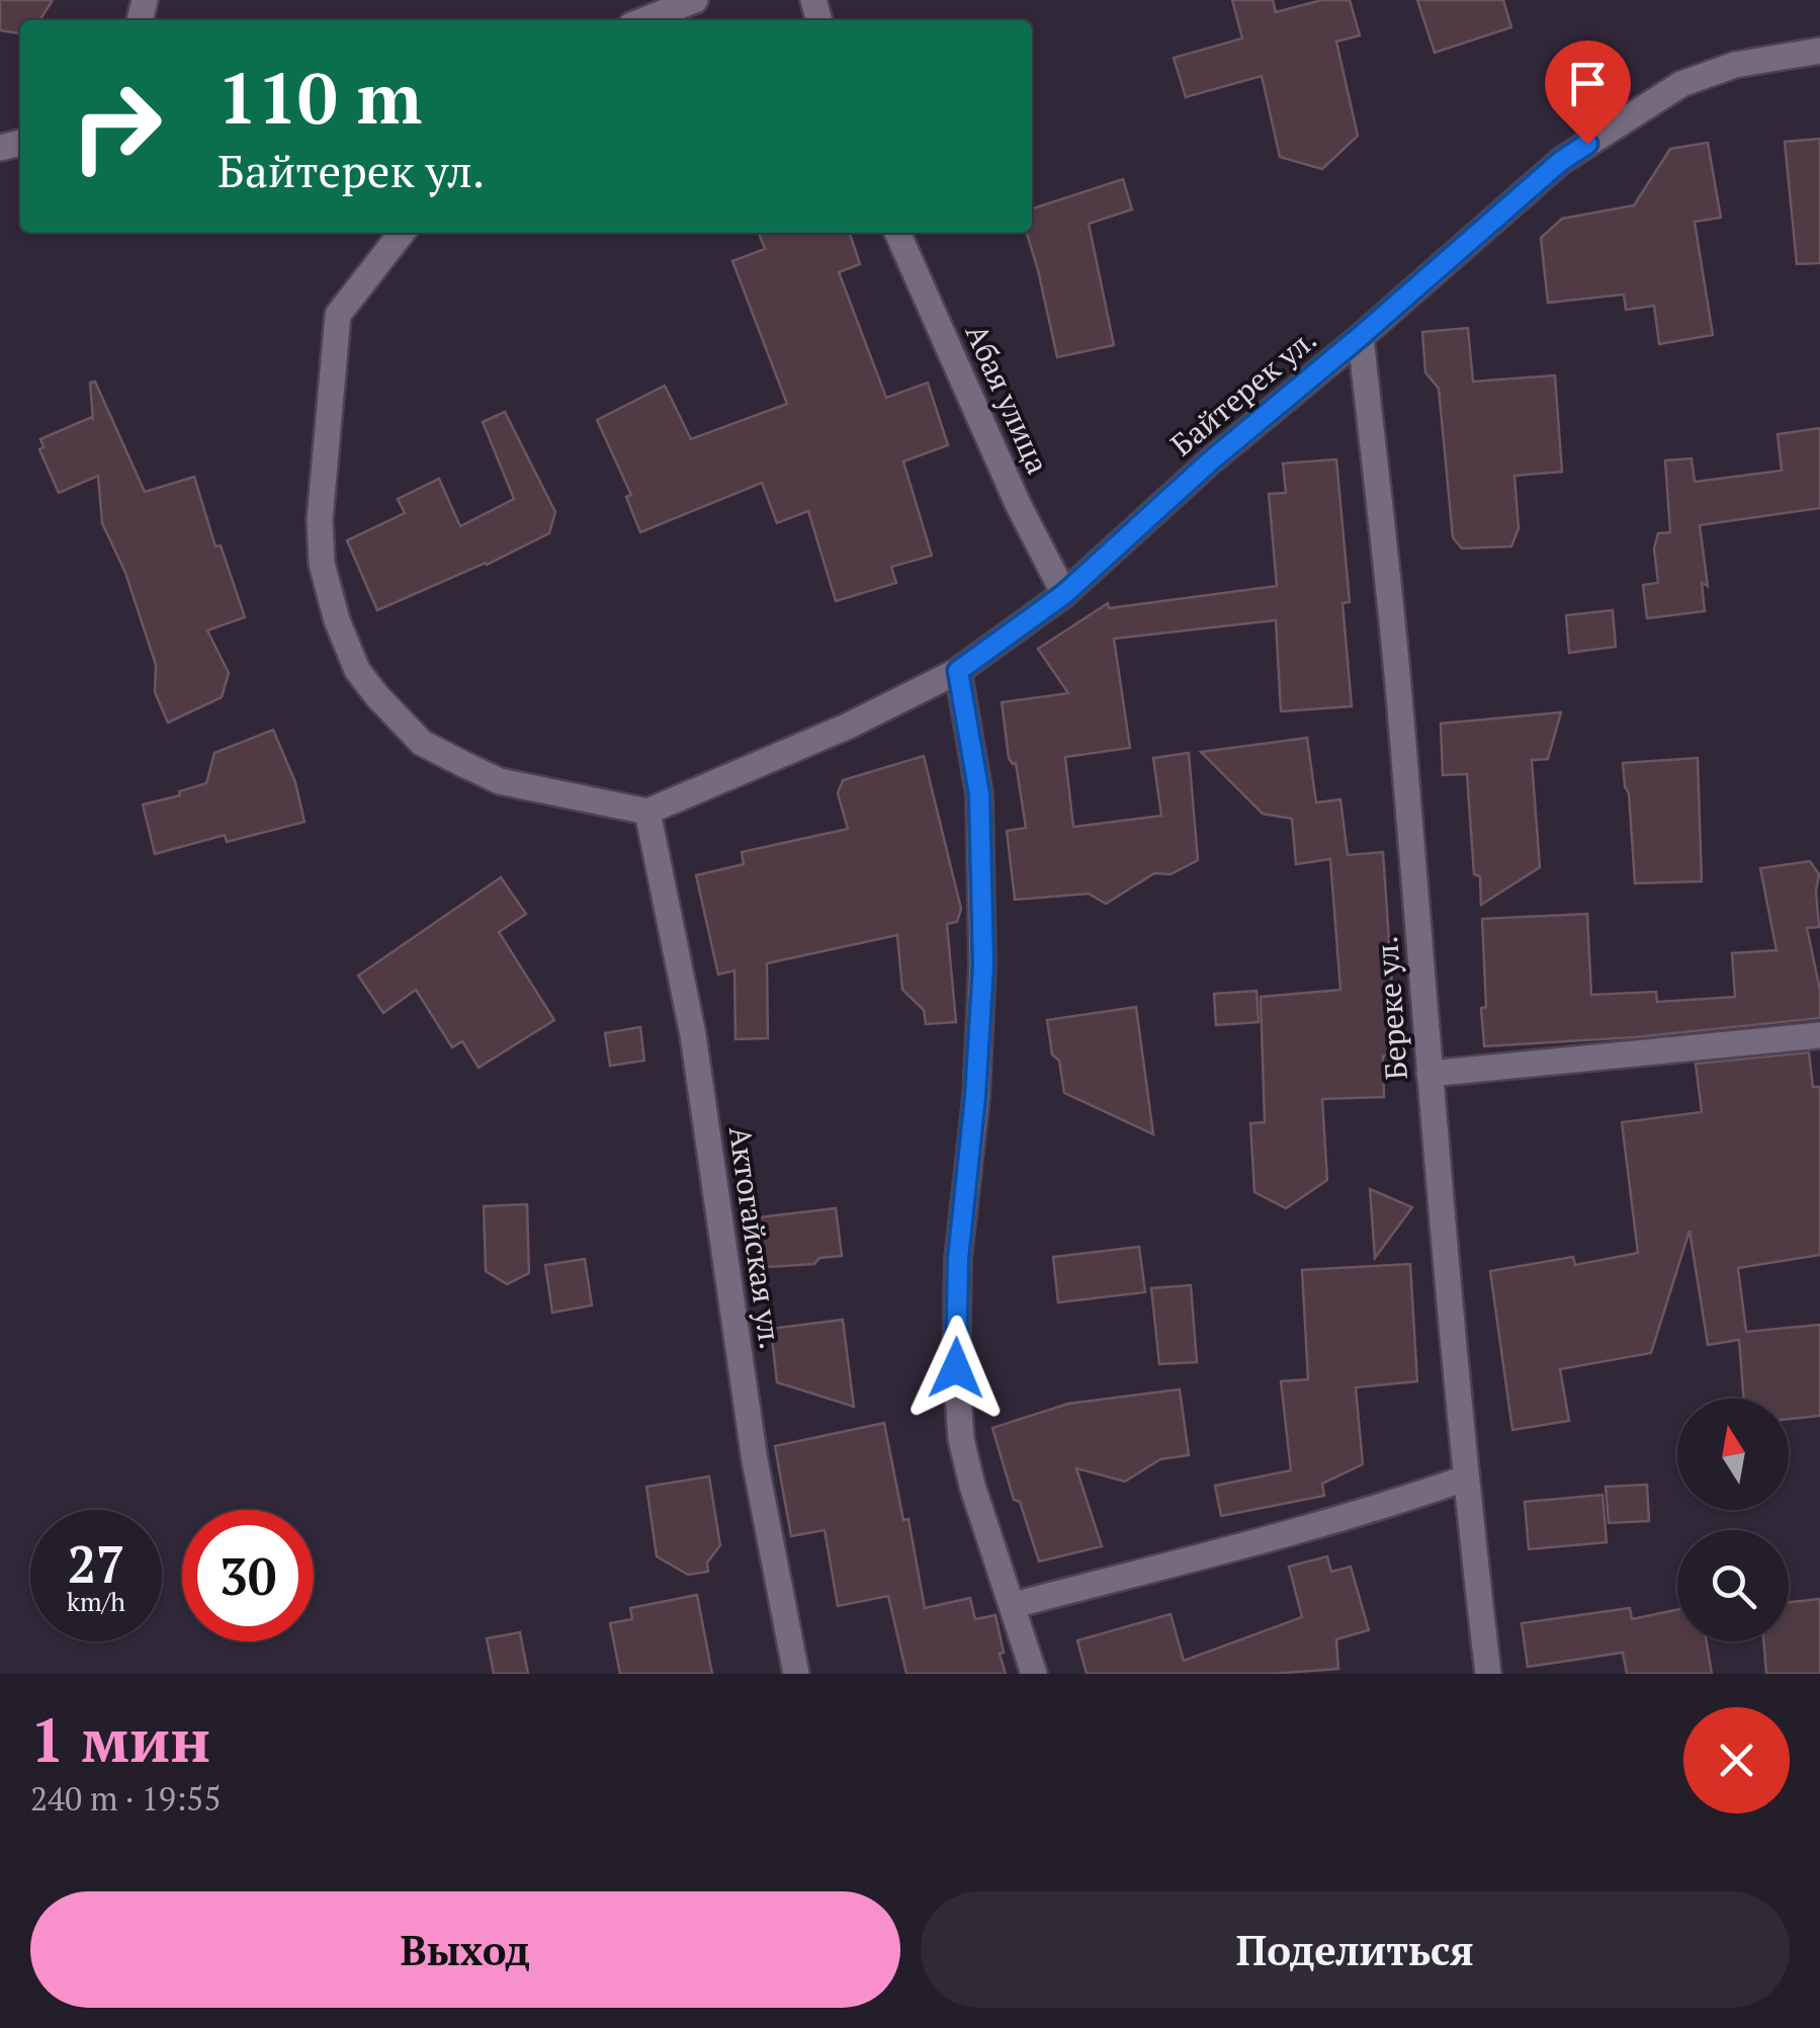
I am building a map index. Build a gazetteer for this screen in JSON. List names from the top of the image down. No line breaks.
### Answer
{"streets":{"street":["Байтерек ул.","Абая улица","Береке ул.","Актогайская ул."]},"crossings":[["Байтерек ул.","Абая улица"],["Байтерек ул.","Береке ул."],["Байтерек ул.","Актогайская ул."]],"north":"top","page":{"turn":["110 m","Байтерек ул."],"speed":"27 km/h","limit":"30","heading":["1 мин","240 m · 19:55"],"buttons":["Выход","Поделиться"]}}
